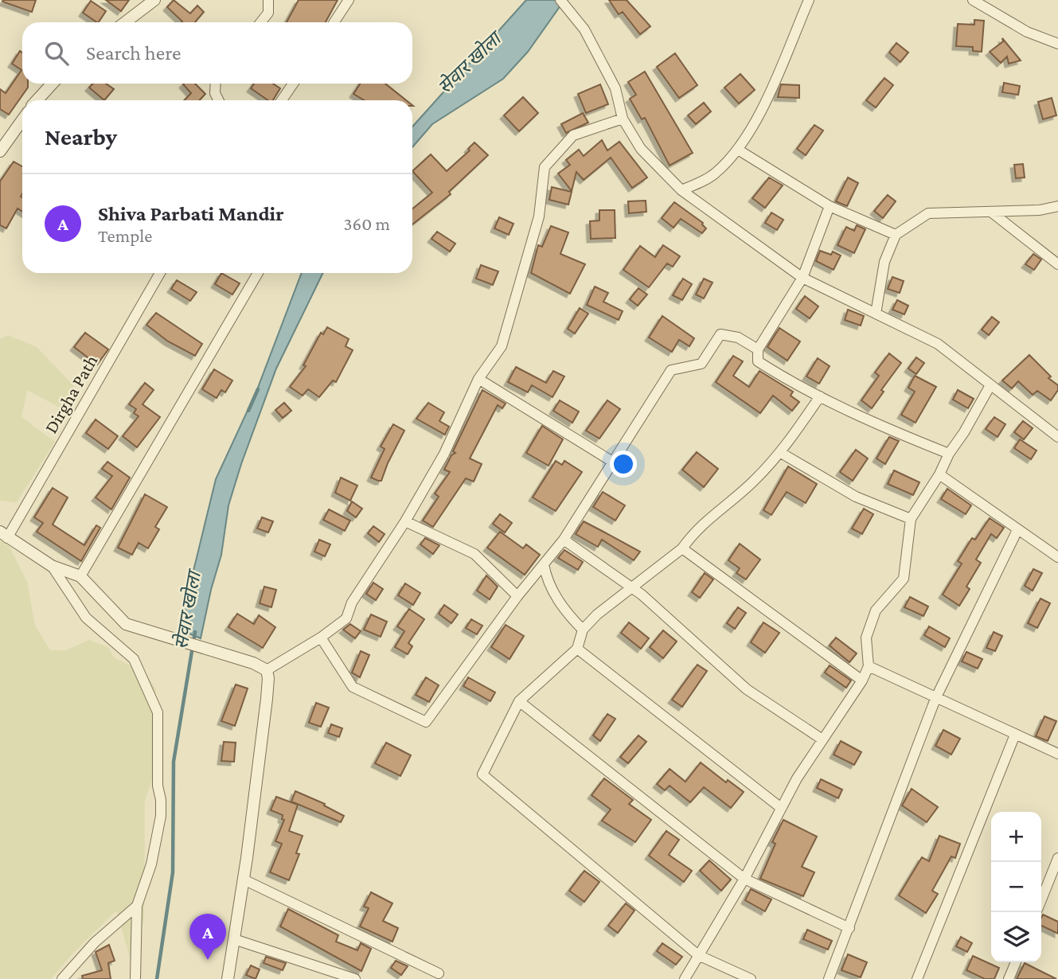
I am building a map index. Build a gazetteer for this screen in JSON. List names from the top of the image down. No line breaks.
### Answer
{"streets":{"street":["Dirgha Path"]},"water":["सेवार खोला"],"page":{"search":"Search here","heading":"Nearby","list":[{"mark":"A","name":"Shiva Parbati Mandir","note":"Temple","value":"360 m"}],"map_buttons":["+","−"],"pins":"A"}}
